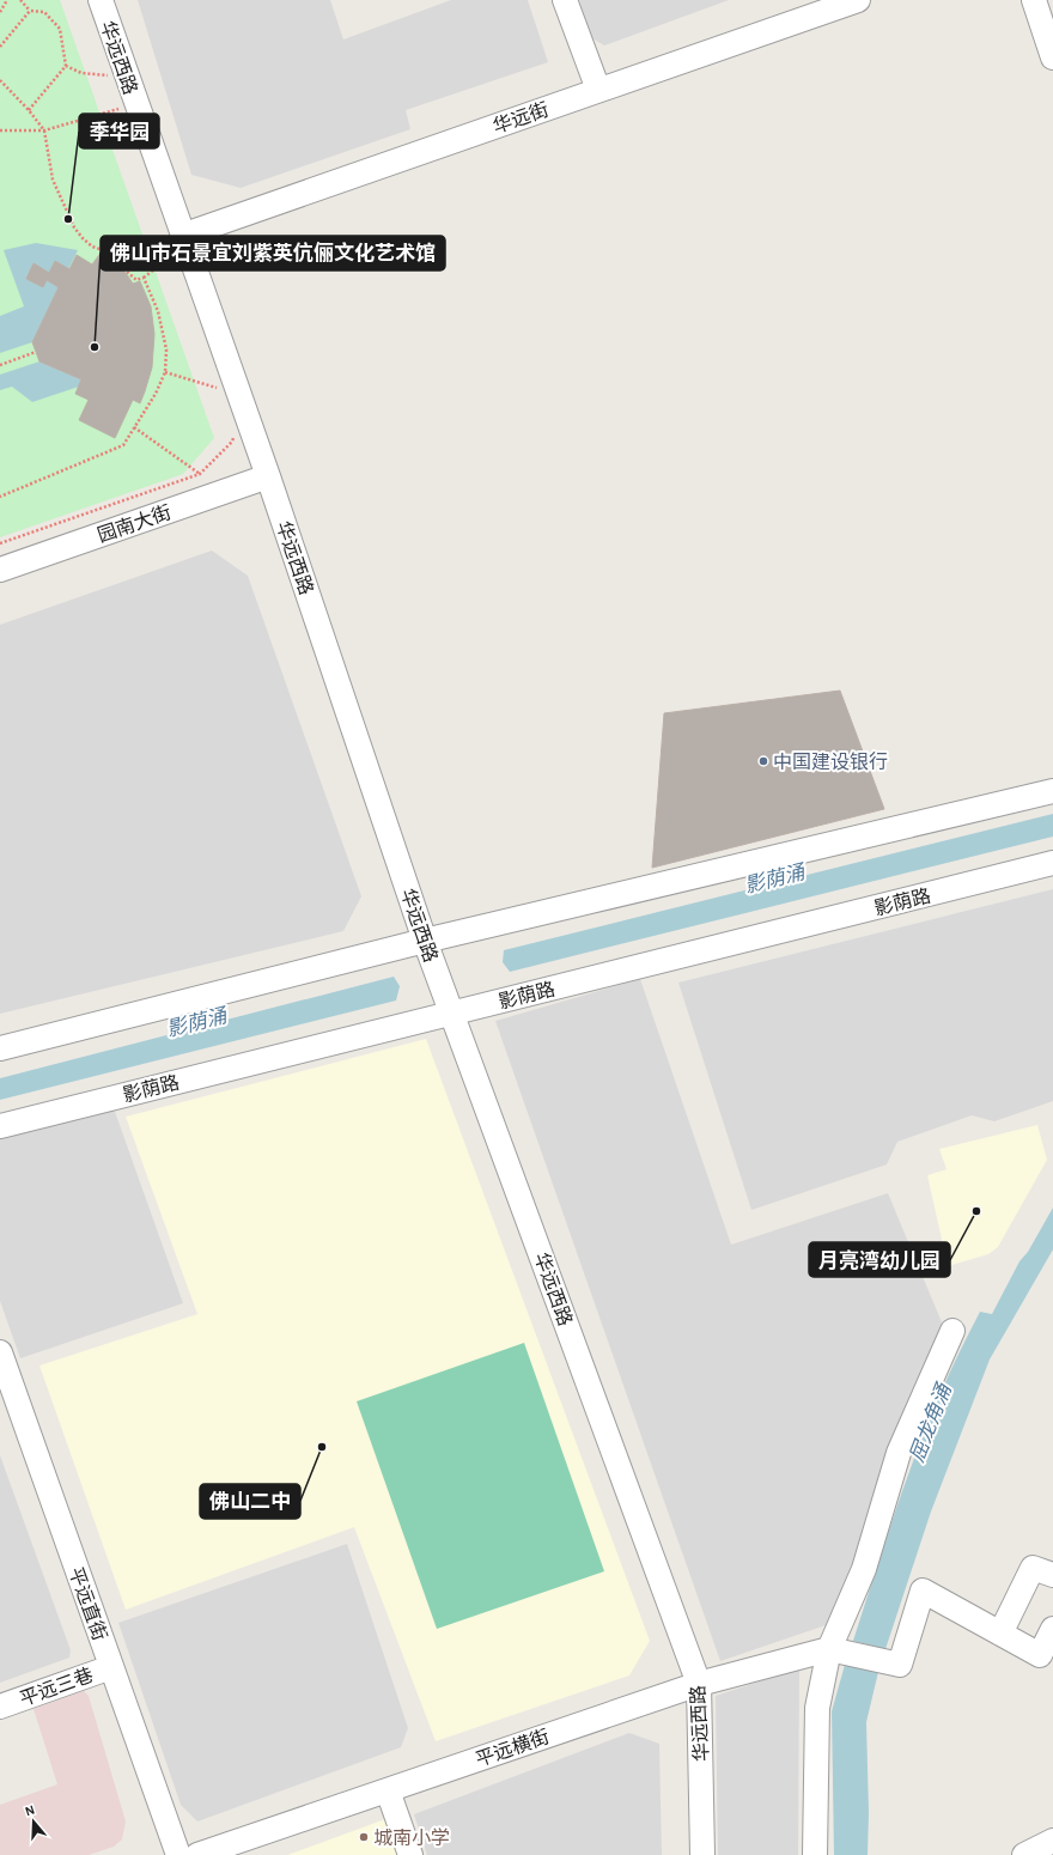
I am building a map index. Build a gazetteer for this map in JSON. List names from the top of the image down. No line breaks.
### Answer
{"streets":{"street":["华远西路","华远街","园南大街","影荫路","平远直街","平远三巷","平远横街"]},"crossings":[["华远西路","华远街"],["华远西路","园南大街"],["华远西路","影荫路"],["华远西路","平远横街"],["平远直街","平远三巷"]],"water":["影荫涌","屈龙角涌"],"places":["季华园","佛山市石景宜刘紫英伉俪文化艺术馆","中国建设银行","月亮湾幼儿园","佛山二中","城南小学"],"north":"top"}
